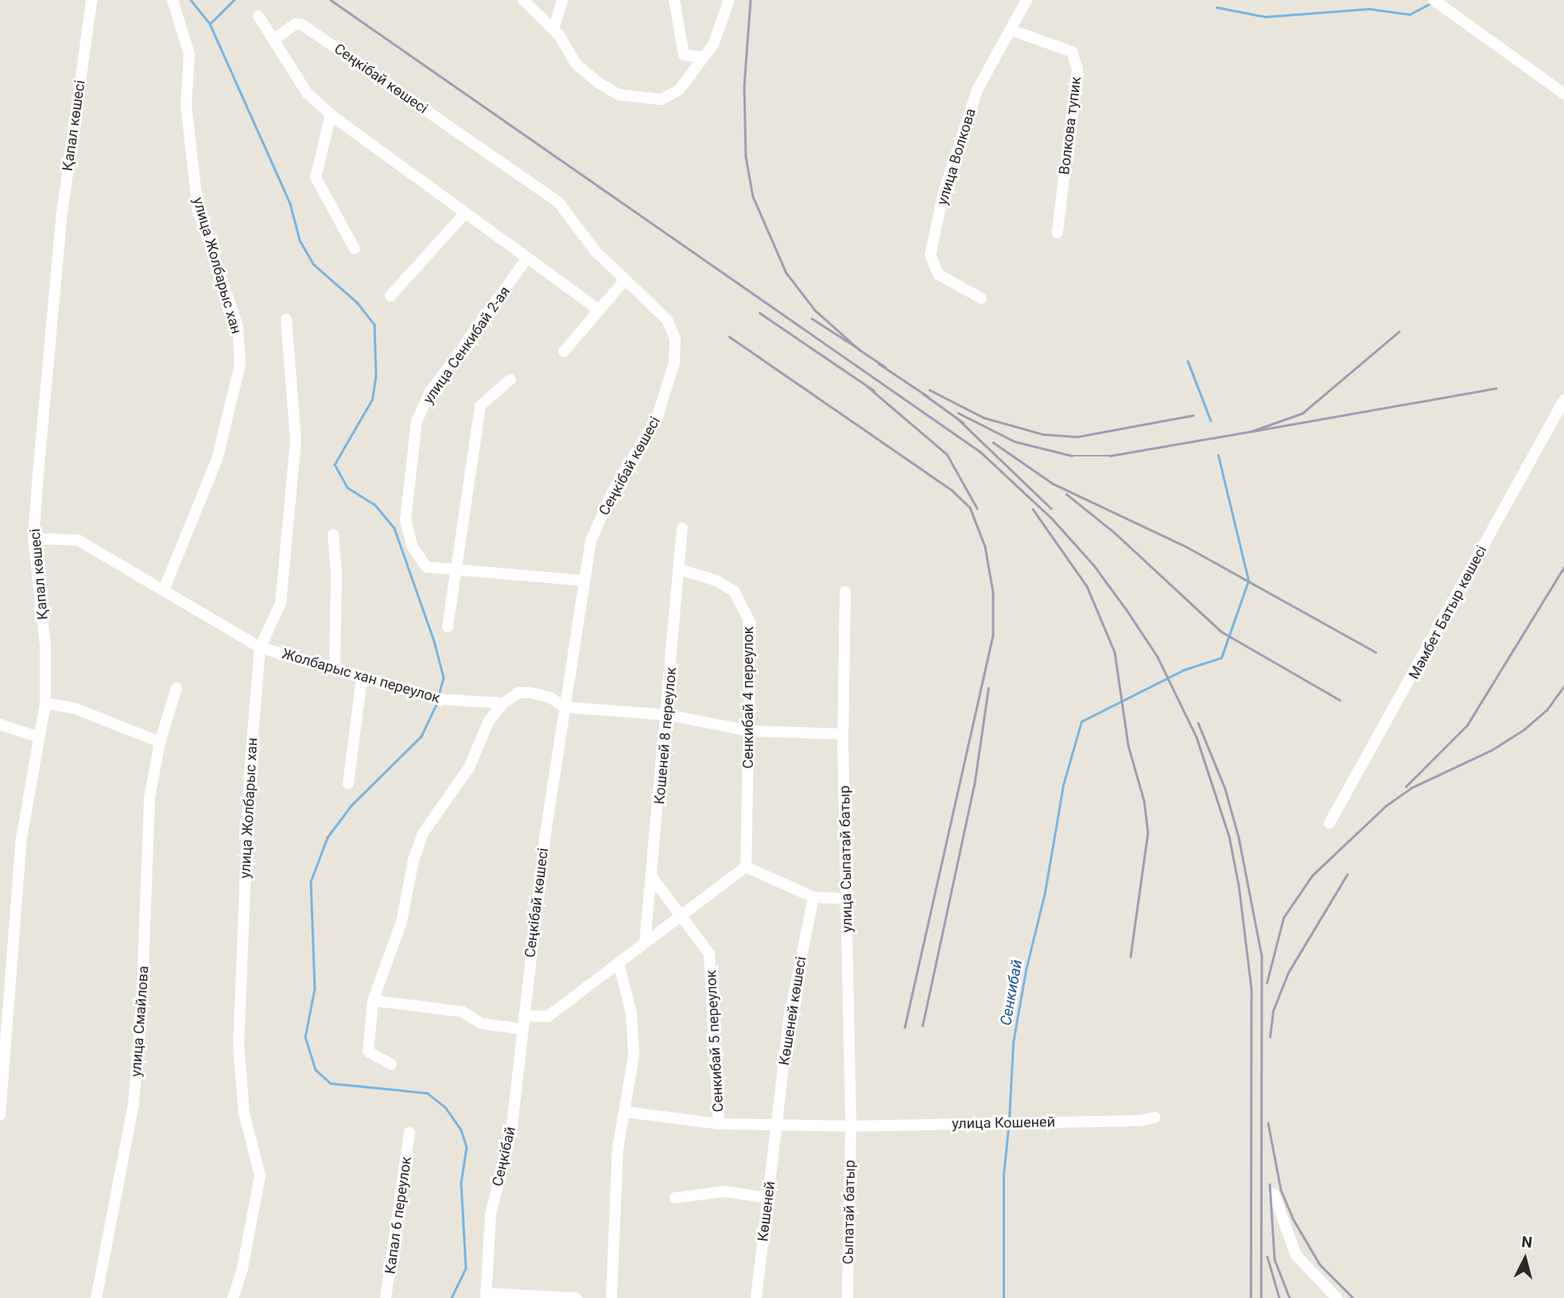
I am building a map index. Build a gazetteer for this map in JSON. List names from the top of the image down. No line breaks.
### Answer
{"streets":{"street":["Сеңкібай көшесі","Қапал көшесі","Волкова тупик","улица Волкова","улица Жолбарыс хан","улица Сенкибай 2-ая","Мәмбет Батыр көшесі","Жолбарыс хан переулок","Сенкибай 4 переулок","Кошеней 8 переулок","улица Сыпатай батыр","Көшеней көшесі","улица Смайлова","Сенкибай 5 переулок","улица Кошеней","Сеңкібай","Көшеней","Сыпатай батыр","Капал 6 переулок"]},"crossings":[["Сеңкібай көшесі","улица Сенкибай 2-ая"],["Сеңкібай көшесі","Жолбарыс хан переулок"],["Сеңкібай көшесі","Сеңкібай"],["Қапал көшесі","Жолбарыс хан переулок"],["Волкова тупик","улица Волкова"],["улица Жолбарыс хан","Жолбарыс хан переулок"],["Жолбарыс хан переулок","Сенкибай 4 переулок"],["Жолбарыс хан переулок","Кошеней 8 переулок"],["Жолбарыс хан переулок","улица Сыпатай батыр"],["Сенкибай 4 переулок","Кошеней 8 переулок"],["Кошеней 8 переулок","Сенкибай 5 переулок"],["улица Сыпатай батыр","улица Кошеней"],["улица Сыпатай батыр","Сыпатай батыр"],["Көшеней көшесі","улица Кошеней"],["Көшеней көшесі","Көшеней"],["улица Кошеней","Көшеней"],["улица Кошеней","Сыпатай батыр"]],"water":["Сенкибай"],"north":"top"}
